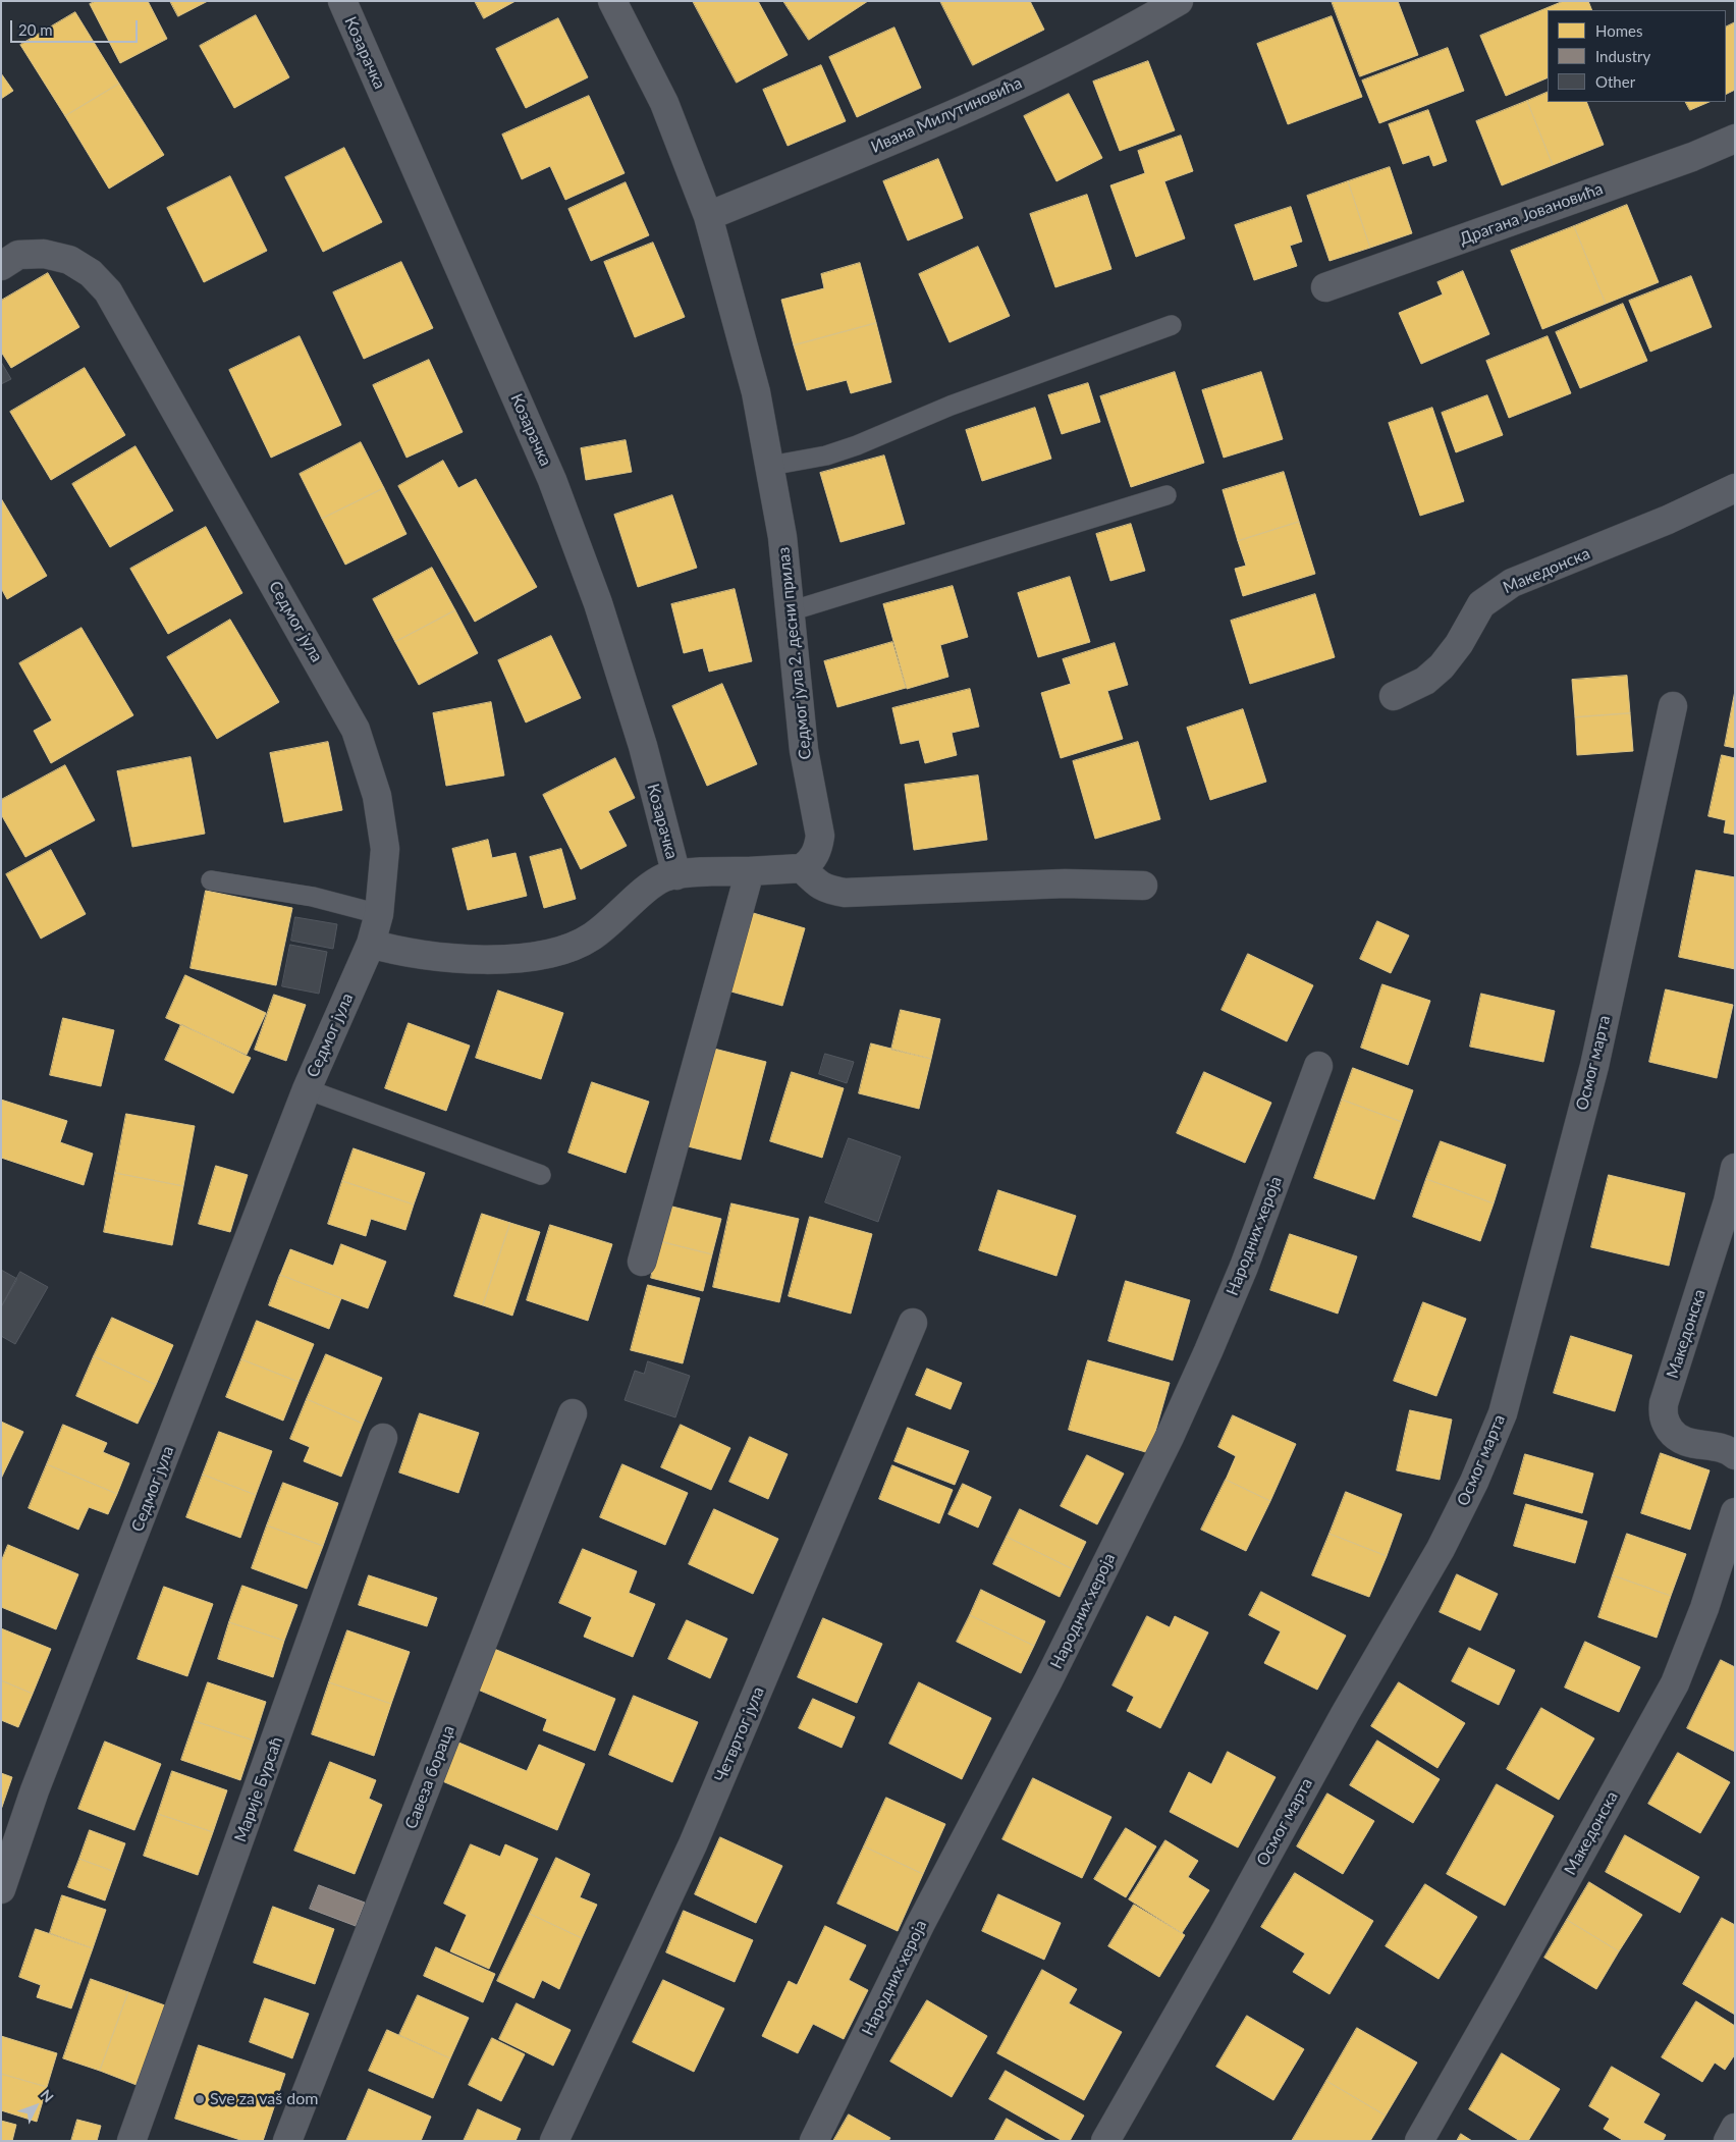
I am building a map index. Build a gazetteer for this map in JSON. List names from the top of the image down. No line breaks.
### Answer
{"streets":{"street":["Козарачка","Ивана Милутиновића","Драгана Јовановића","Македонска","Седмог јула","Седмог јула 2. десни прилаз","Осмог марта","Народних хероја","Четвртог јула","Савеза бораца","Марије Бурсаћ"]},"crossings":[["Ивана Милутиновића","Седмог јула 2. десни прилаз"]],"places":["Sve za vaš dom"],"legend":["Homes","Industry","Other"],"scale_bar":"20 m","north":"top right"}
